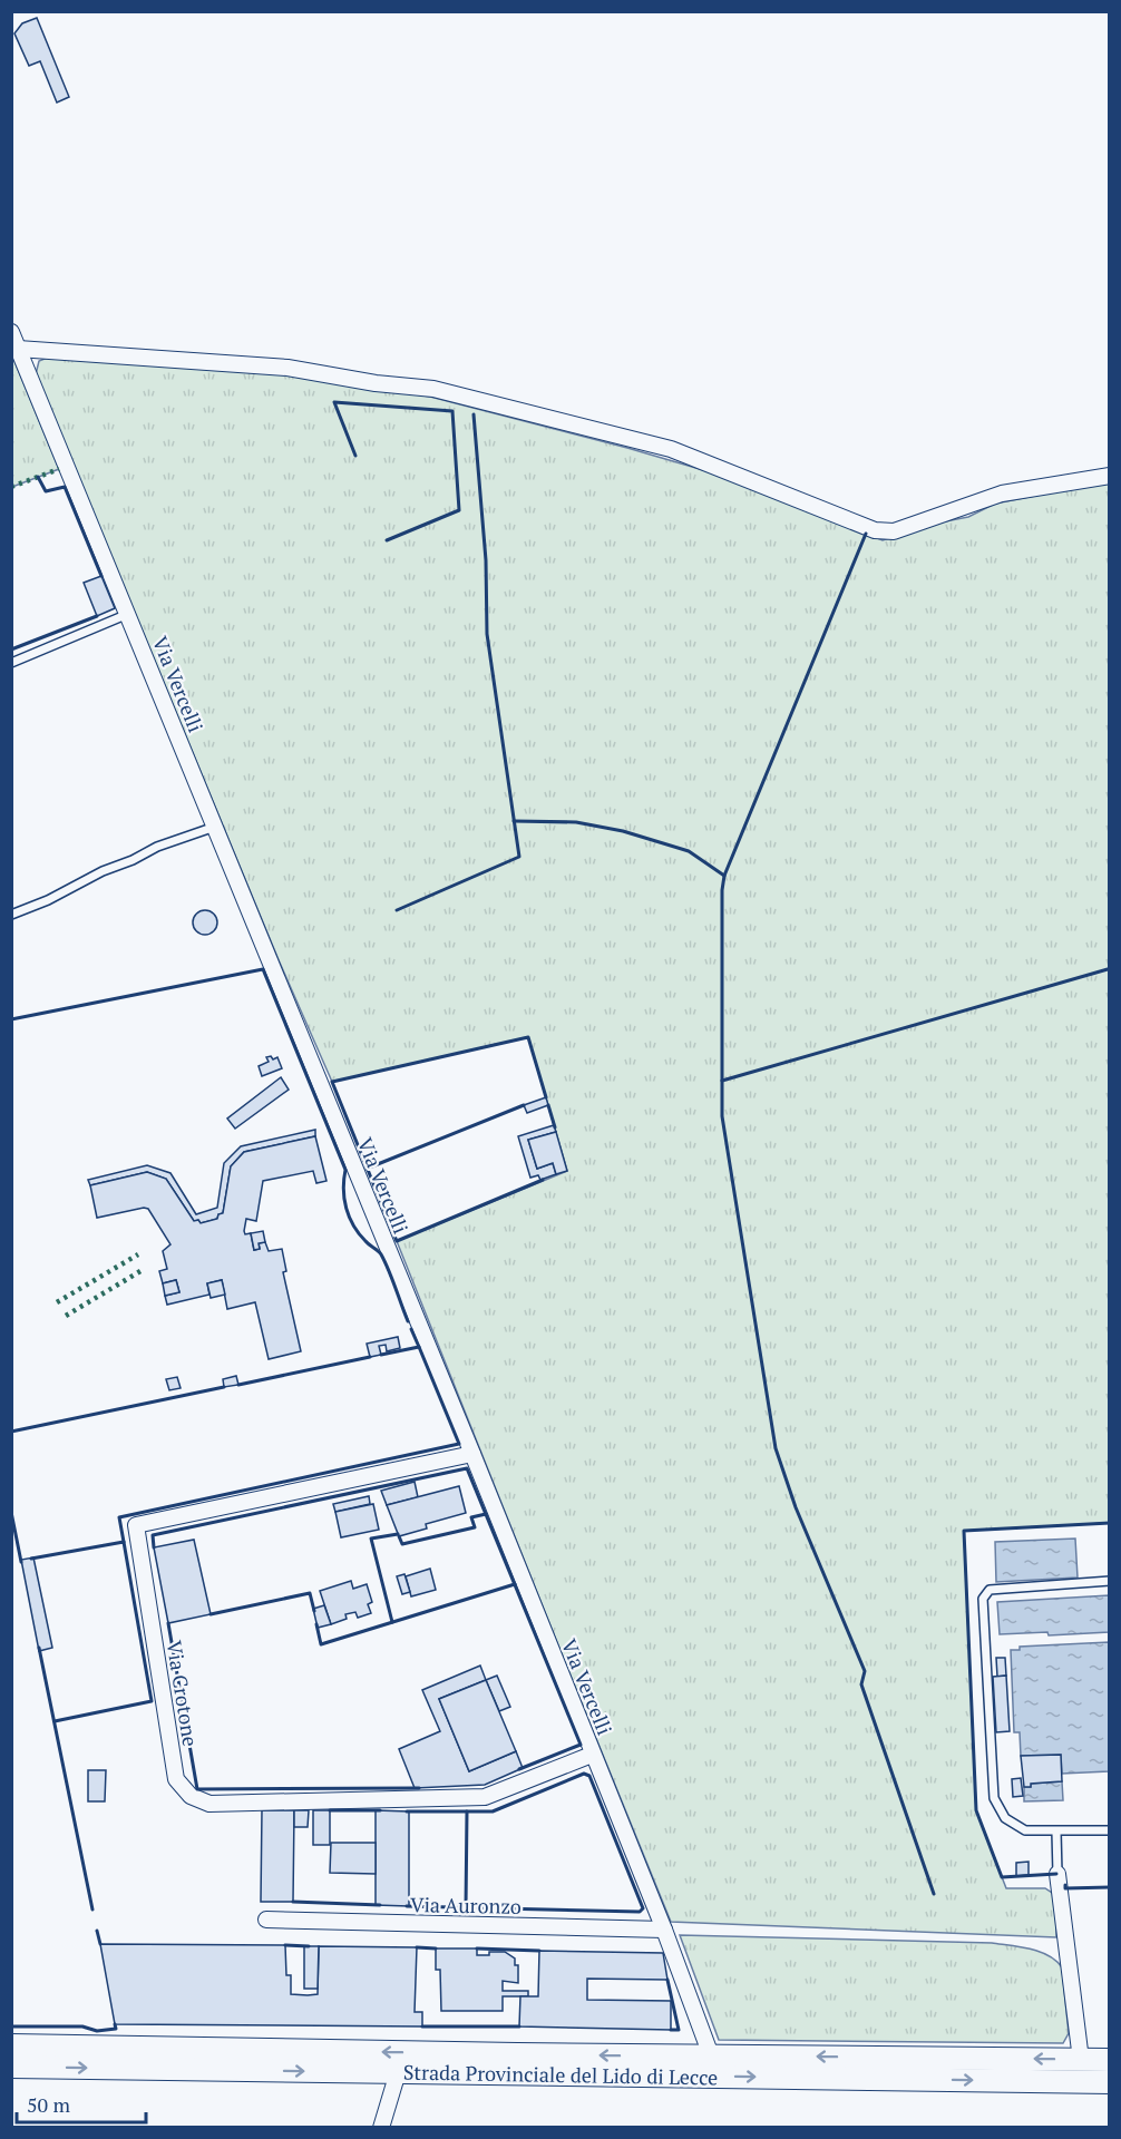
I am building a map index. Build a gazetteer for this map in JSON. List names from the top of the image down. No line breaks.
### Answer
{"streets":{"main road":["Strada Provinciale del Lido di Lecce"],"street":["Via Vercelli","Via Crotone","Via Auronzo"]},"crossings":[["Via Vercelli","Via Crotone"],["Via Vercelli","Via Auronzo"],["Via Vercelli","Strada Provinciale del Lido di Lecce"]],"scale_bar":"50 m"}
